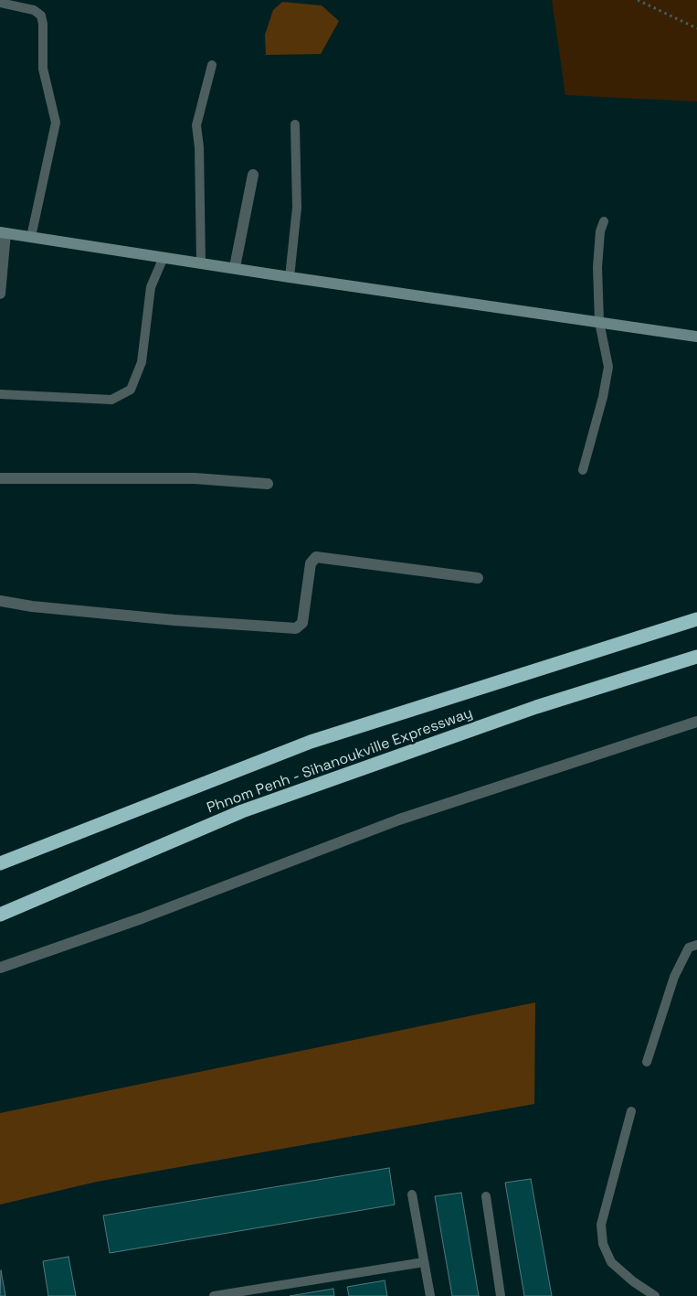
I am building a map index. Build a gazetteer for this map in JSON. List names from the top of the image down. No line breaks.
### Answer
{"streets":{"highway":["Phnom Penh - Sihanoukville Expressway"]}}
